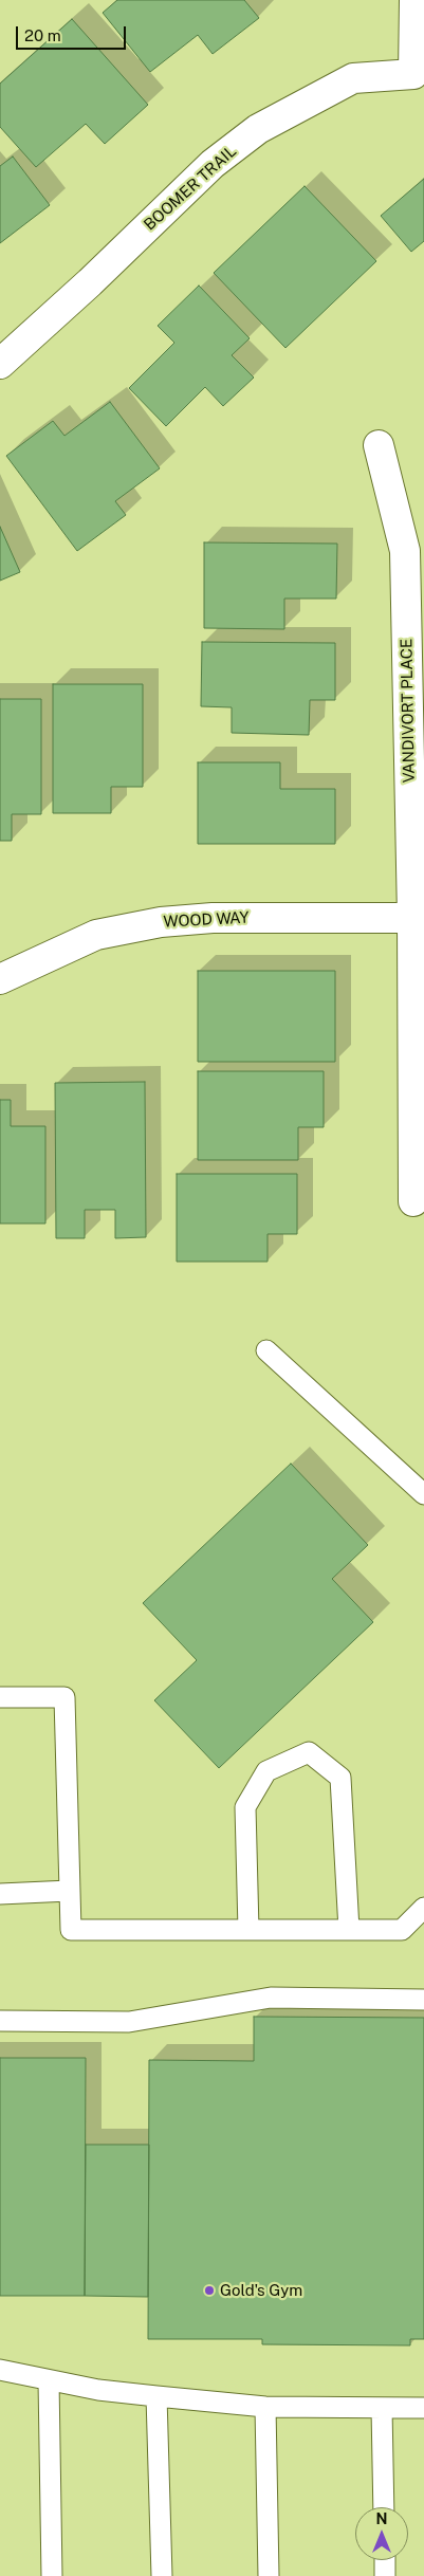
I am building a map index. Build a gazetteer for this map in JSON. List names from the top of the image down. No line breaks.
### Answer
{"streets":{"street":["BOOMER TRAIL","VANDIVORT PLACE","WOOD WAY"]},"crossings":[["VANDIVORT PLACE","WOOD WAY"]],"places":["Gold's Gym"],"scale_bar":"20 m","north":"top"}
